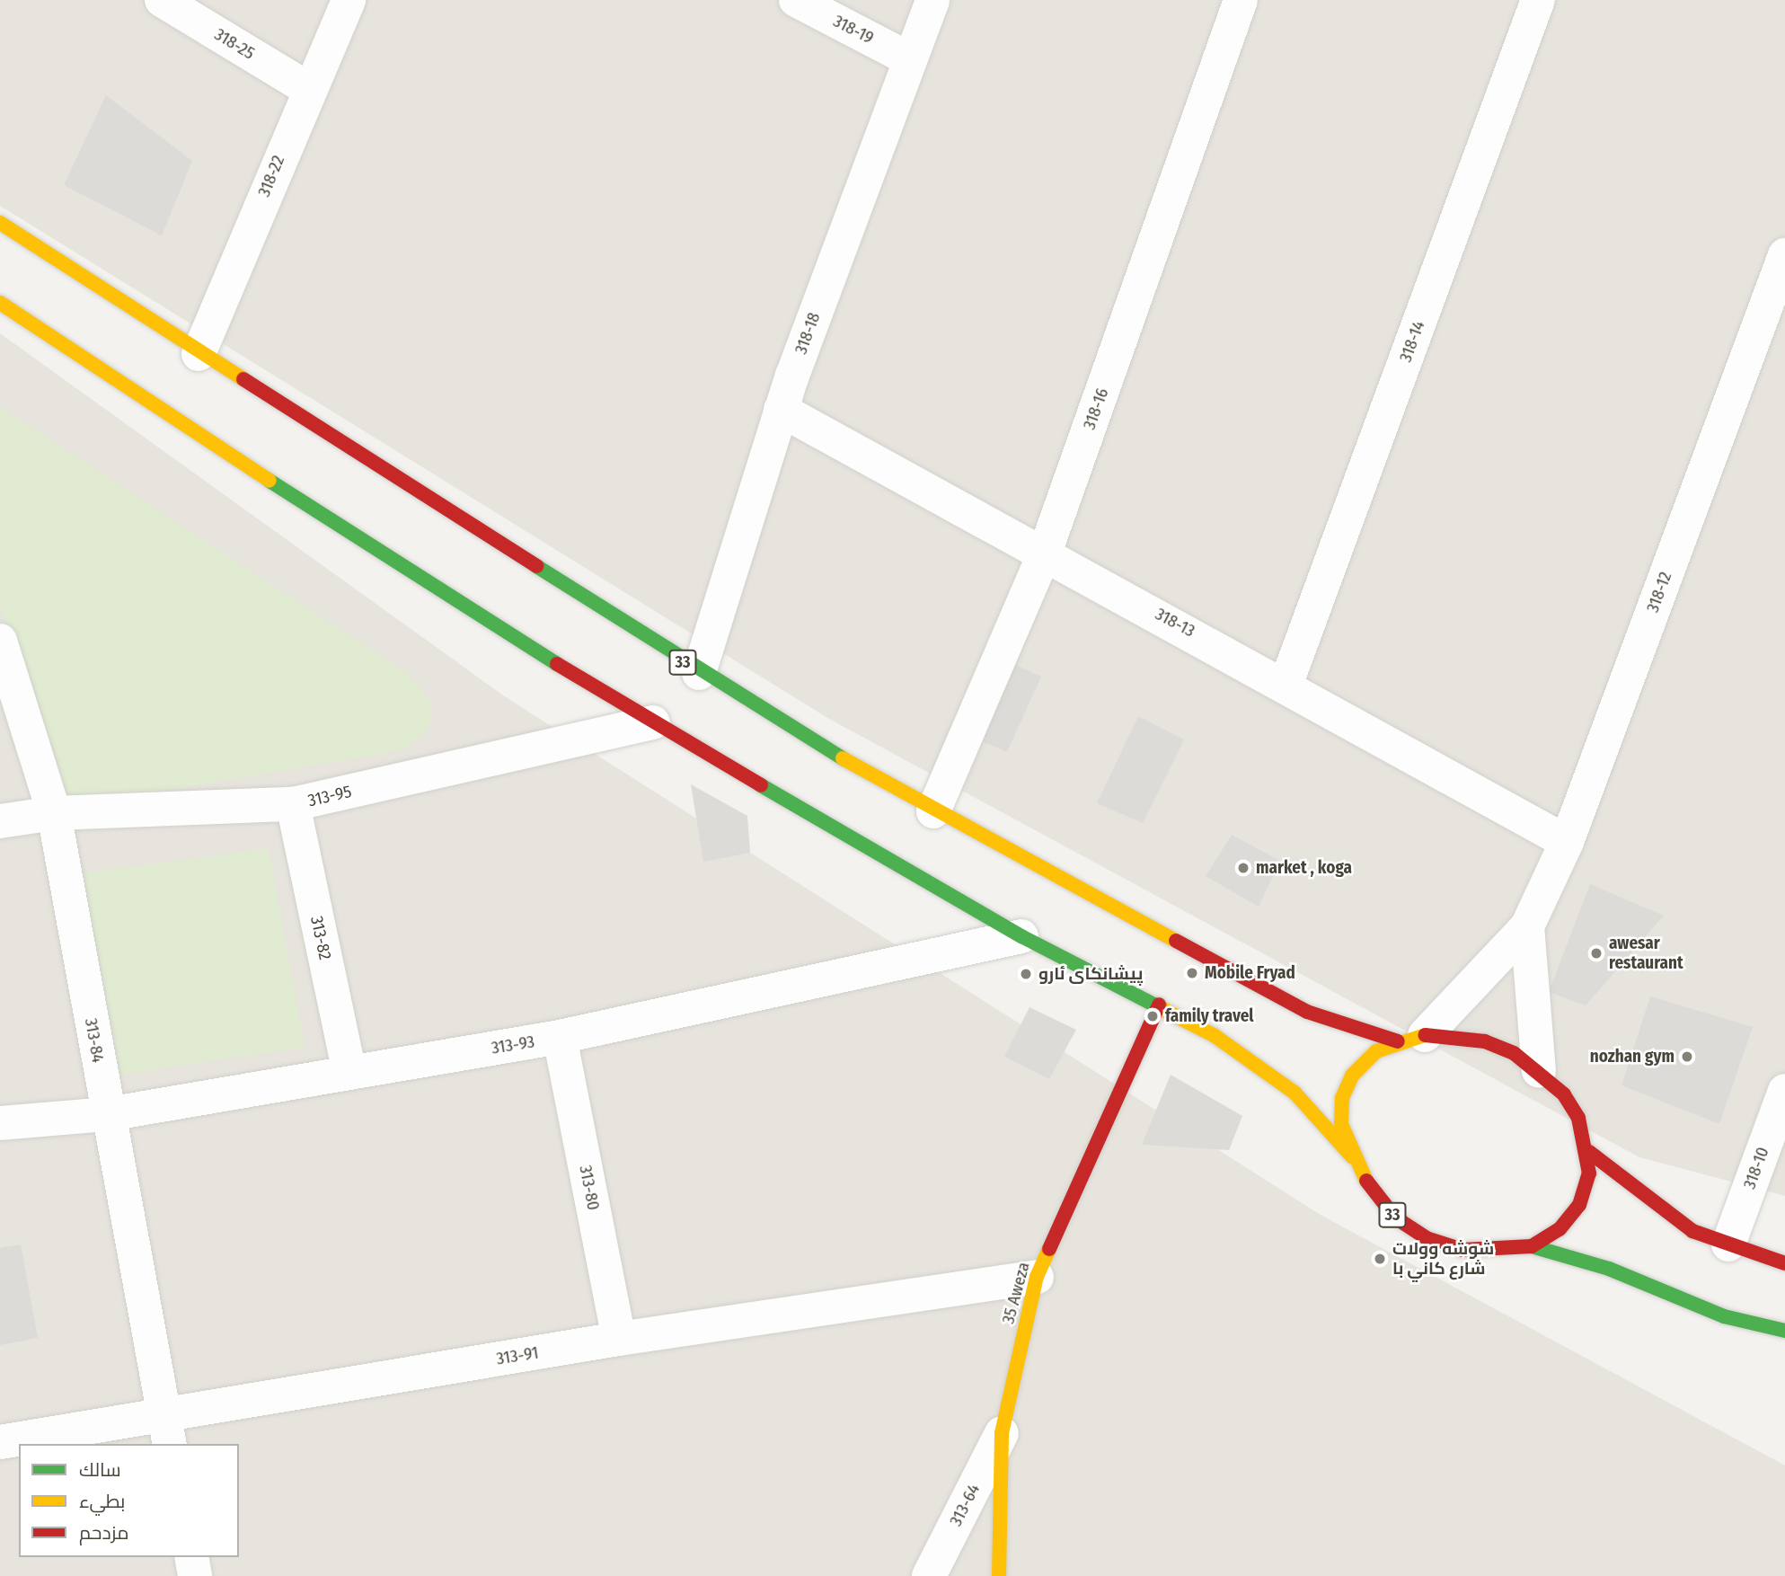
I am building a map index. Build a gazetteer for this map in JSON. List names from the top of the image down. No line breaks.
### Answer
{"streets":{"main road":["33","35 Aweza"],"street":["318-19","318-25","318-22","318-18","318-14","318-16","318-12","318-13","313-95","313-82","313-84","313-93","318-10","313-80","313-91","313-64"]},"crossings":[["318-19","318-18"],["318-25","318-22"],["318-22","33"],["318-18","318-13"],["318-18","33"],["318-14","318-13"],["318-16","318-13"],["318-16","33"],["318-12","318-13"],["318-12","33"],["33","313-95"],["33","313-93"],["33","35 Aweza"],["313-95","313-82"],["313-95","313-84"],["313-82","313-93"],["313-84","313-93"],["313-84","313-91"],["313-93","313-80"],["313-80","313-91"],["35 Aweza","313-91"],["35 Aweza","313-64"]],"places":["market , koga","awesar restaurant","Mobile Fryad","پیشانکای ئارو","family travel","nozhan gym","شوشه وولات شارع كاني با"],"legend":["سالك","بطيء","مزدحم"]}
